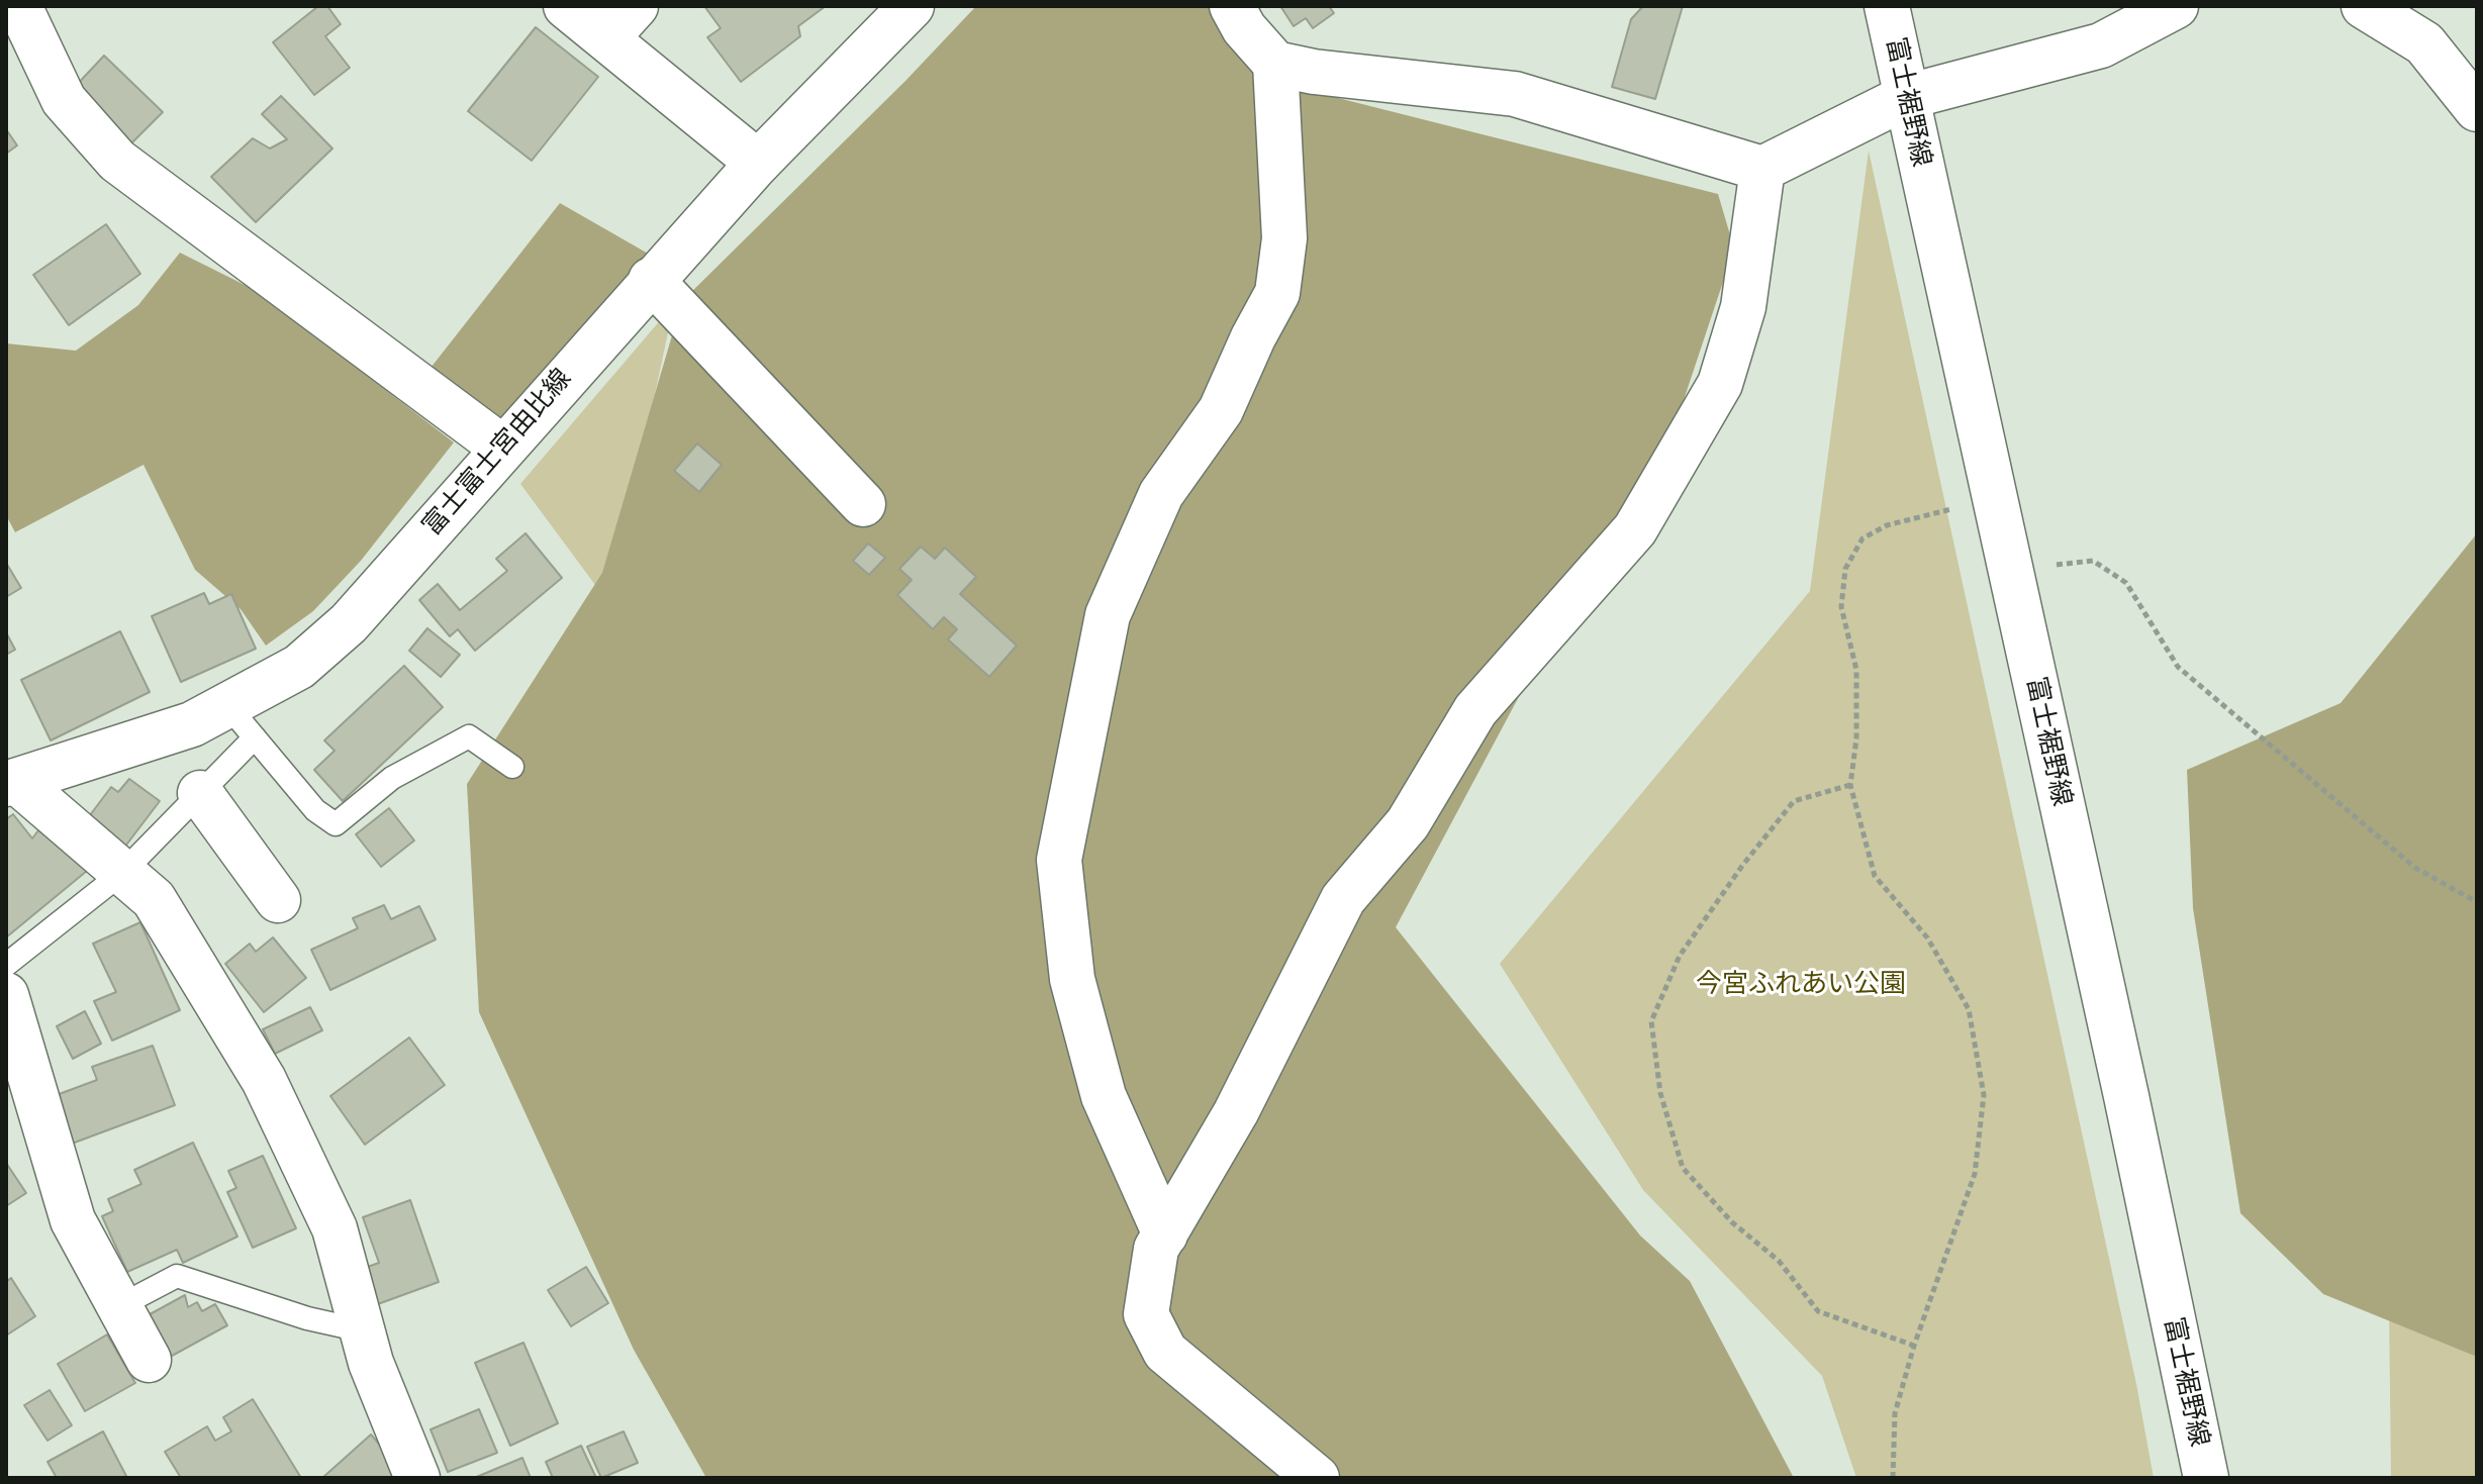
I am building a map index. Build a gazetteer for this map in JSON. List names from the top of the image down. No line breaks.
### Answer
{"streets":{"street":["富士裾野線","富士富士宮由比線"]},"parks":["今宮ふれあい公園"]}
